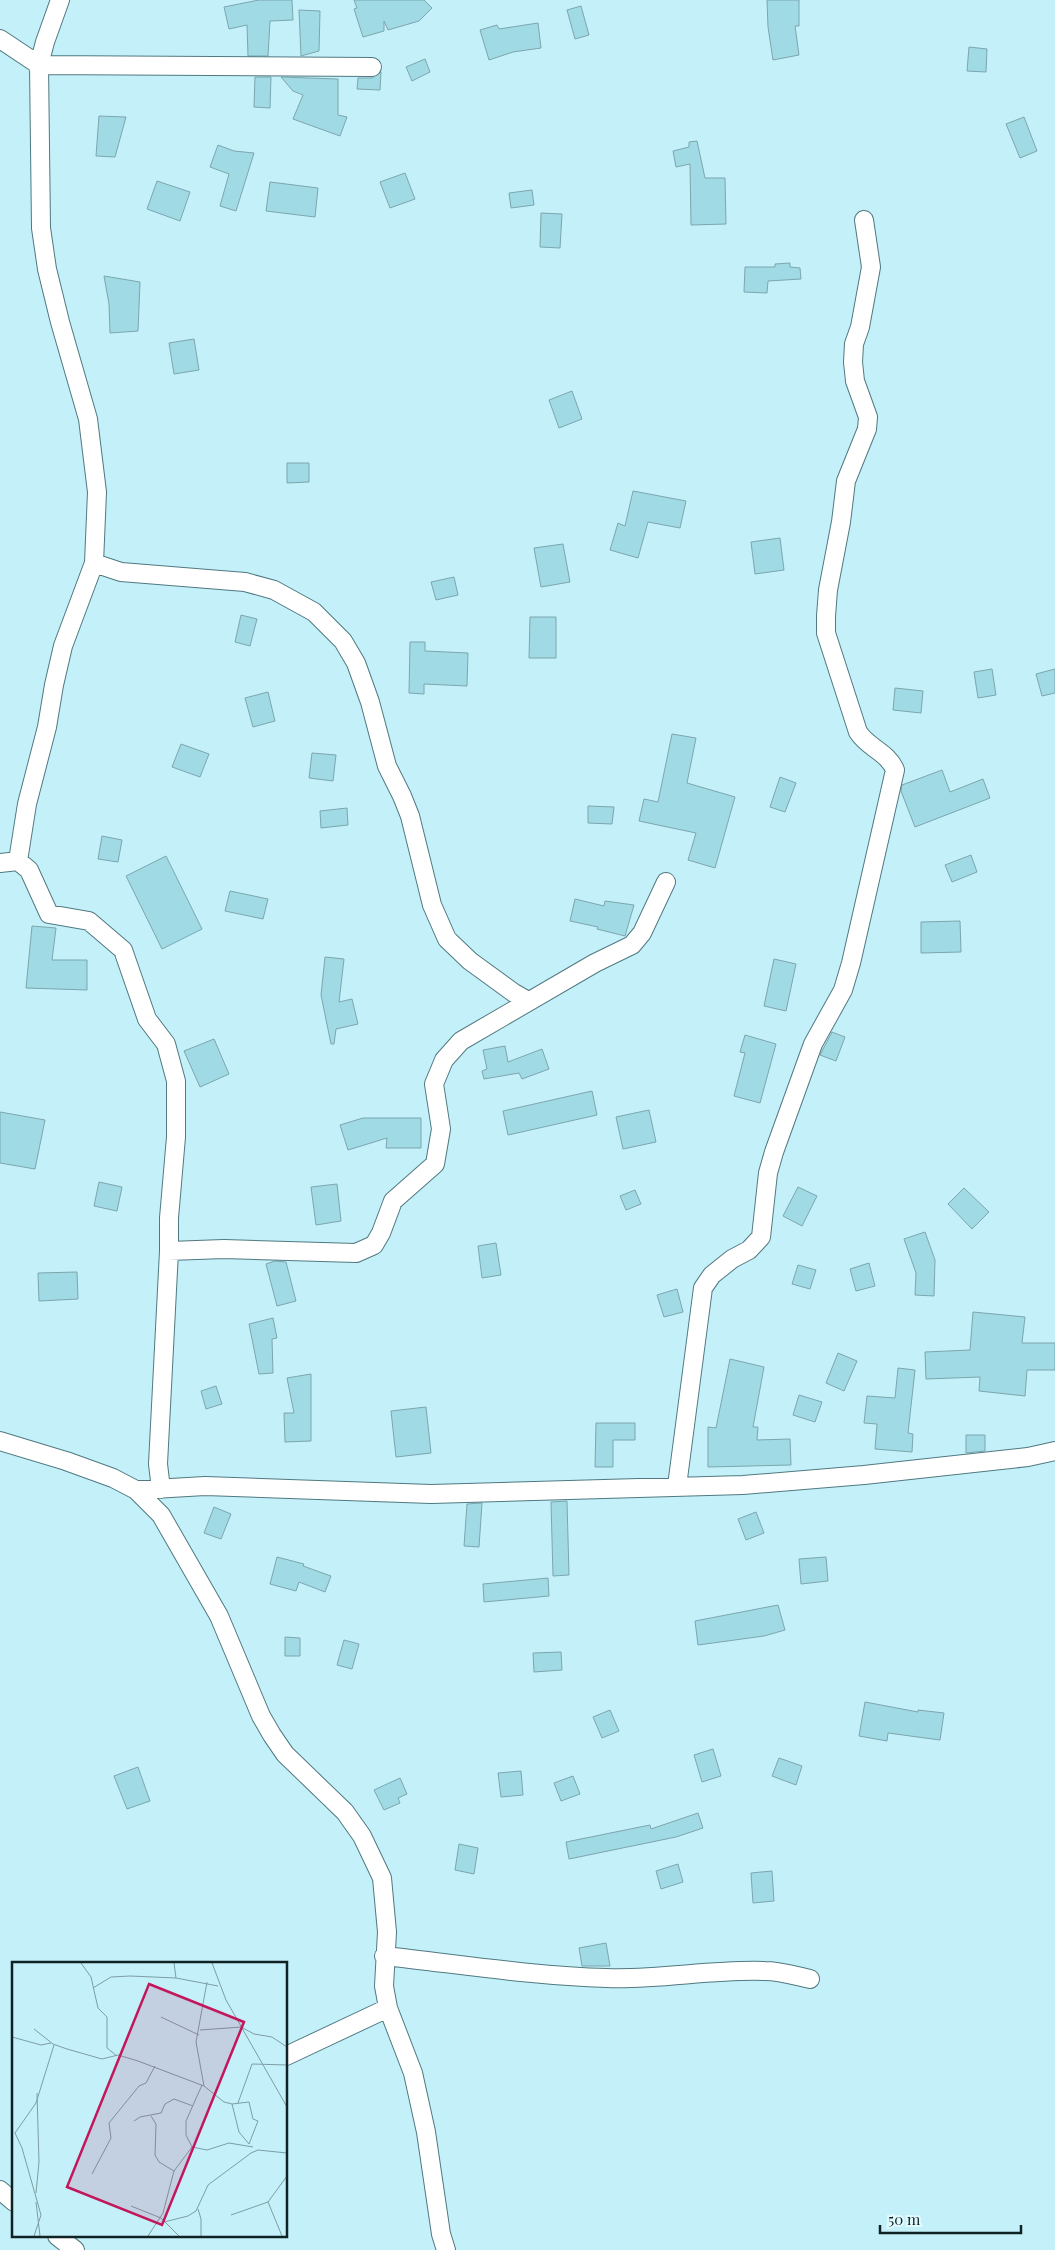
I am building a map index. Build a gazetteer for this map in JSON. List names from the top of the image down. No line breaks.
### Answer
{"scale_bar":"50 m"}
